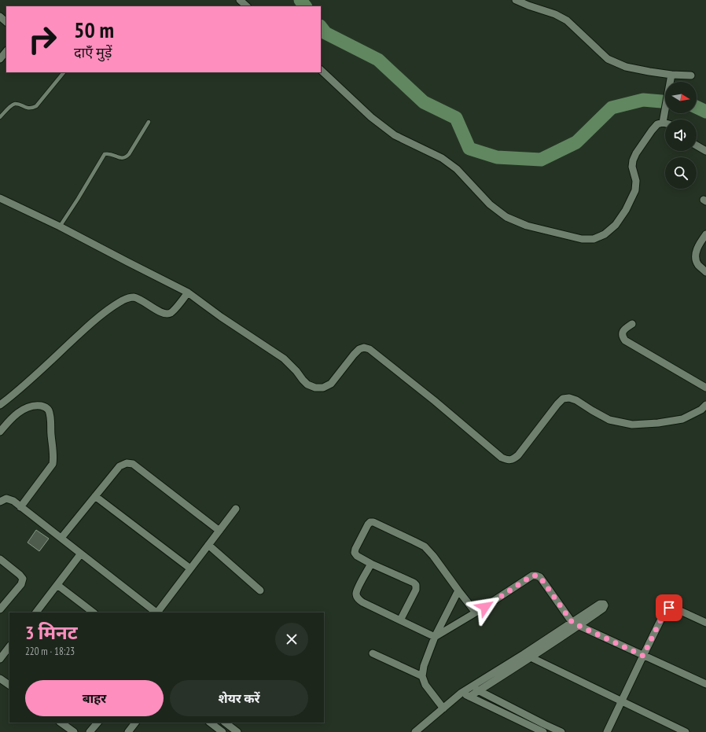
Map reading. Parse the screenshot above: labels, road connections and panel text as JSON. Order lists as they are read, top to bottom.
{
  "north": "right",
  "page": {
    "turn": ["50 m", "दाएँ मुड़ें"],
    "heading": ["3 मिनट", "220 m · 18:23"],
    "buttons": ["बाहर", "शेयर करें"]
  }
}
